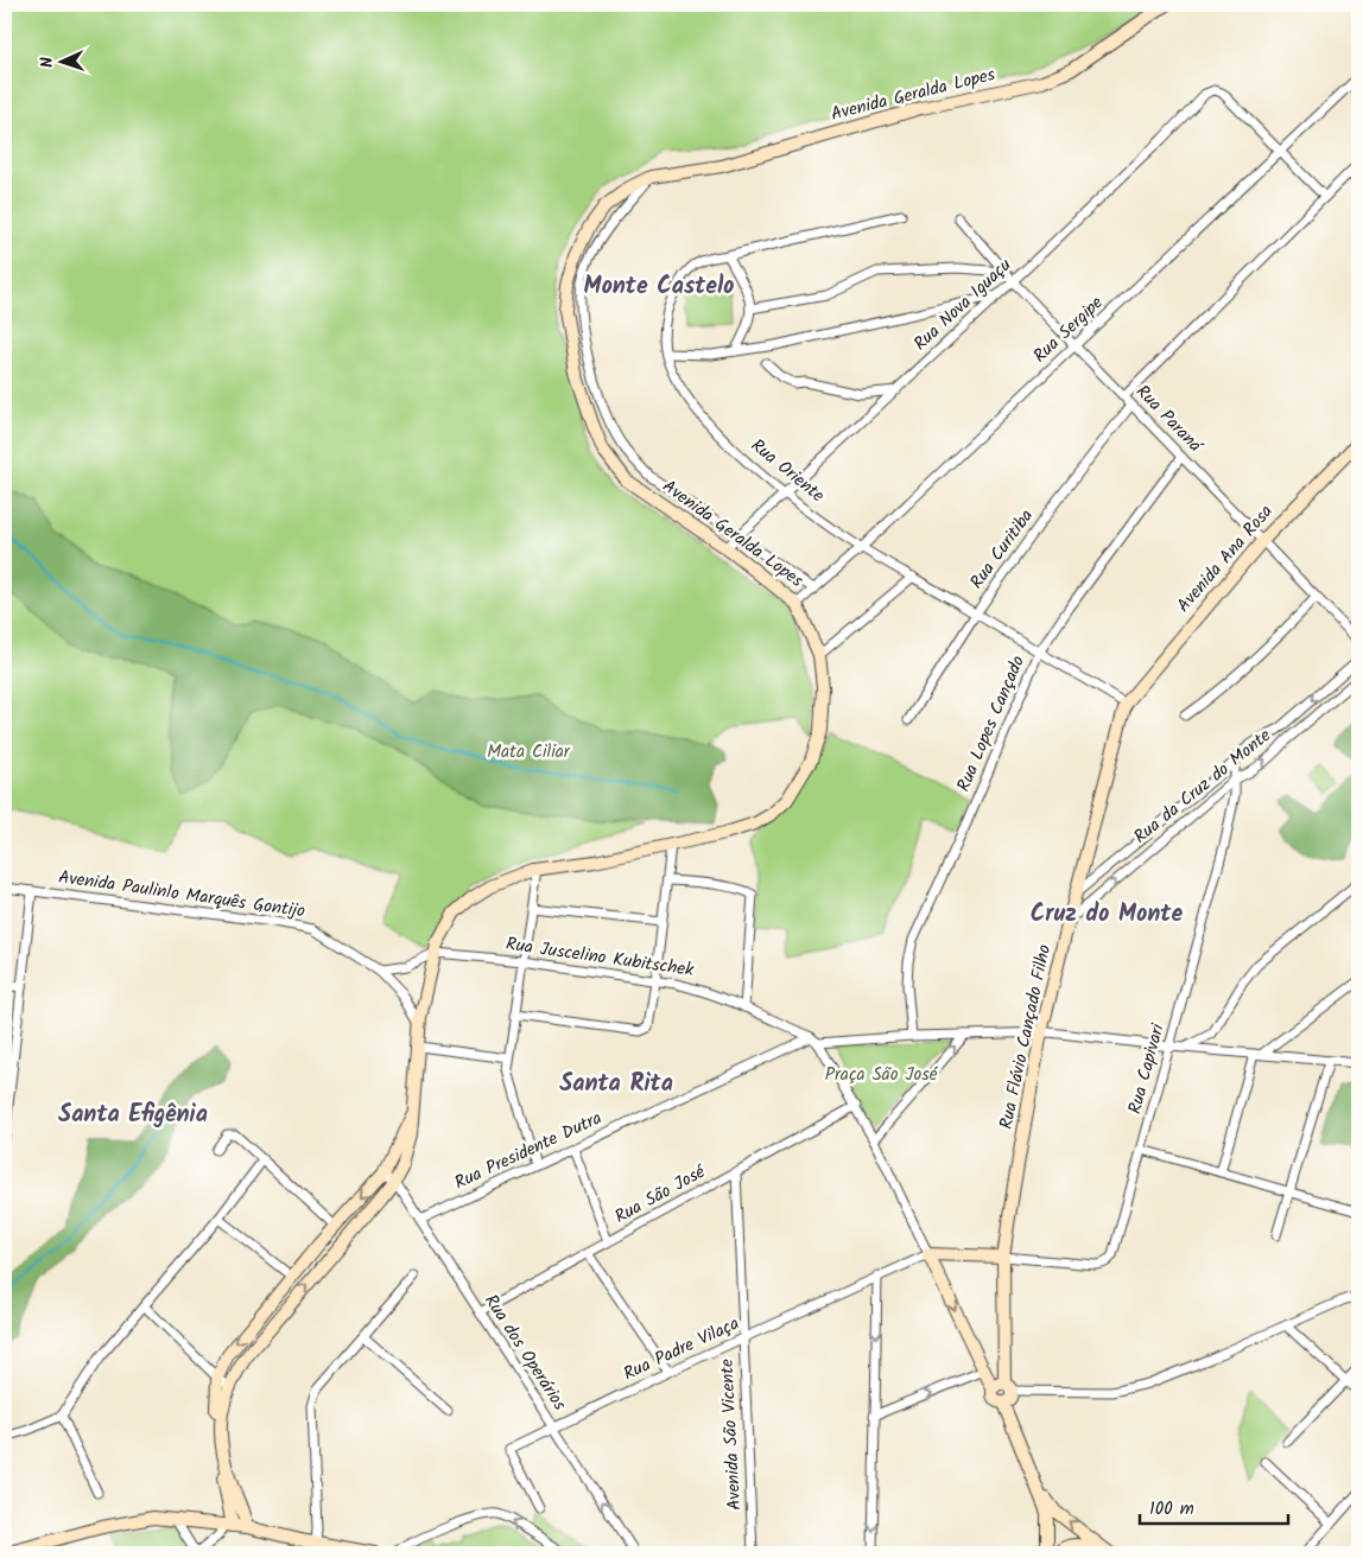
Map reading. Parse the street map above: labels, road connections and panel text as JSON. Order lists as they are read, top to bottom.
{
  "streets": {
    "main road": ["Avenida Geralda Lopes", "Avenida Ana Rosa", "Rua Flávio Cançado Filho"],
    "street": [
      "Rua Nova Iguaçu",
      "Rua Sergipe",
      "Rua Paraná",
      "Rua Oriente",
      "Rua Curitiba",
      "Rua Lopes Cançado",
      "Rua da Cruz do Monte",
      "Avenida Paulinlo Marquês Gontijo",
      "Rua Juscelino Kubitschek",
      "Rua Capivari",
      "Rua Presidente Dutra",
      "Rua São José",
      "Rua Padre Vilaça",
      "Rua dos Operários",
      "Avenida São Vicente"
    ]
  },
  "crossings": [
    ["Avenida Geralda Lopes", "Rua Nova Iguaçu"],
    ["Avenida Geralda Lopes", "Rua Sergipe"],
    ["Avenida Geralda Lopes", "Avenida Paulinlo Marquês Gontijo"],
    ["Avenida Geralda Lopes", "Rua Juscelino Kubitschek"],
    ["Avenida Geralda Lopes", "Rua dos Operários"],
    ["Rua Nova Iguaçu", "Rua Sergipe"],
    ["Rua Nova Iguaçu", "Rua Paraná"],
    ["Rua Nova Iguaçu", "Rua Oriente"],
    ["Rua Sergipe", "Rua Paraná"],
    ["Rua Sergipe", "Rua Oriente"],
    ["Rua Paraná", "Rua Curitiba"],
    ["Rua Paraná", "Avenida Ana Rosa"],
    ["Rua Paraná", "Rua Lopes Cançado"],
    ["Rua Oriente", "Rua Curitiba"],
    ["Rua Oriente", "Avenida Ana Rosa"],
    ["Rua Oriente", "Rua Lopes Cançado"],
    ["Rua Oriente", "Rua Flávio Cançado Filho"],
    ["Avenida Ana Rosa", "Rua Flávio Cançado Filho"],
    ["Rua da Cruz do Monte", "Rua Flávio Cançado Filho"],
    ["Rua da Cruz do Monte", "Rua Capivari"],
    ["Rua Juscelino Kubitschek", "Rua Presidente Dutra"],
    ["Rua Juscelino Kubitschek", "Rua São José"],
    ["Rua Juscelino Kubitschek", "Rua Padre Vilaça"],
    ["Rua Flávio Cançado Filho", "Rua Capivari"],
    ["Rua Presidente Dutra", "Rua dos Operários"],
    ["Rua São José", "Rua dos Operários"],
    ["Rua São José", "Avenida São Vicente"],
    ["Rua Padre Vilaça", "Rua dos Operários"],
    ["Rua Padre Vilaça", "Avenida São Vicente"]
  ],
  "districts": [
    "Monte Castelo",
    "Cruz do Monte",
    "Santa Rita",
    "Santa Efigênia"
  ],
  "parks": ["Mata Ciliar", "Praça São José"],
  "scale_bar": "100 m",
  "north": "left"
}
